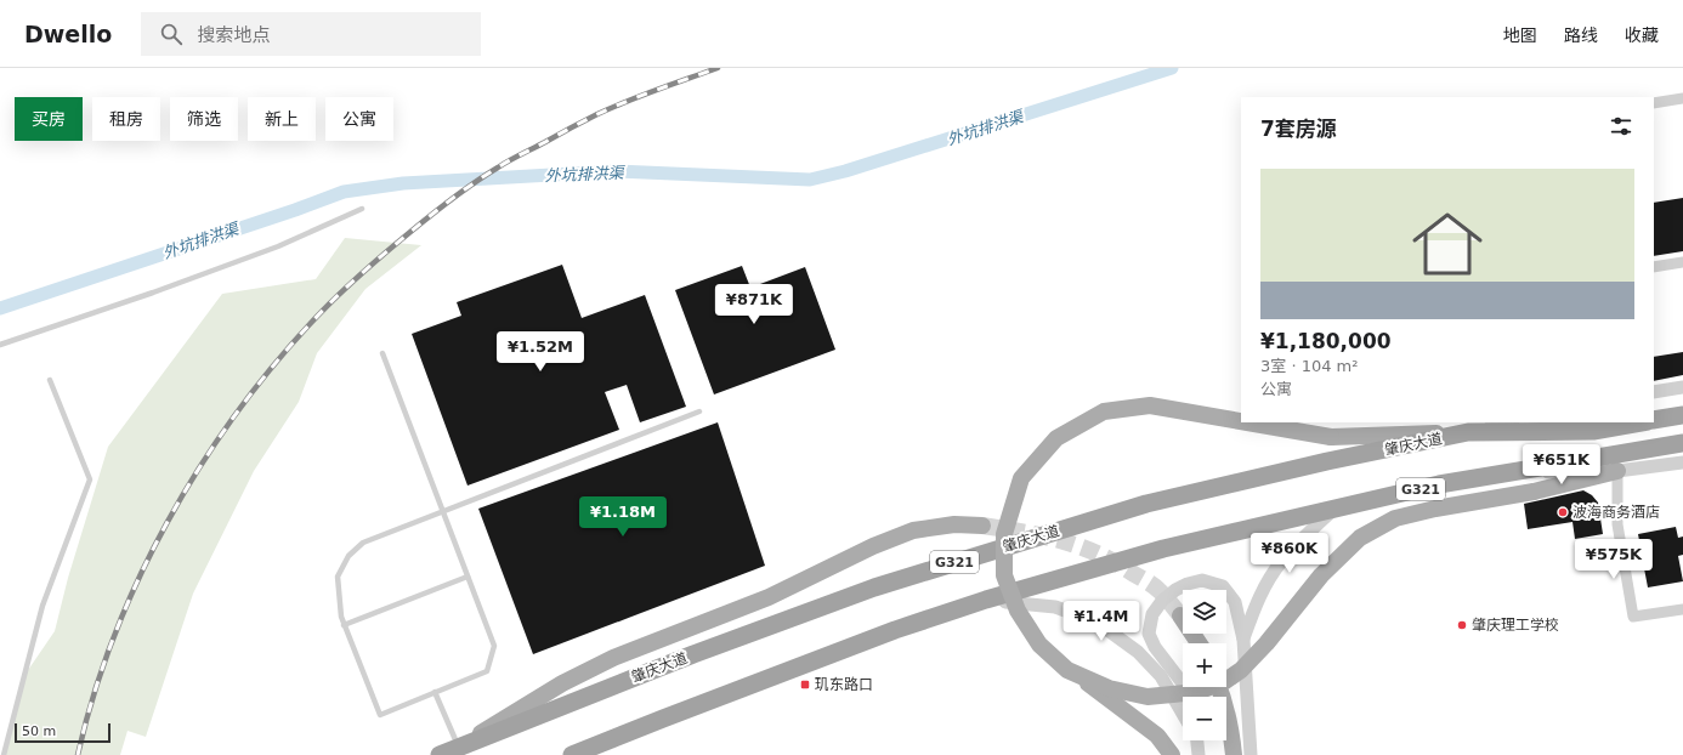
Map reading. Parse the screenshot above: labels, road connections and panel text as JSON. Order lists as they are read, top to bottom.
{
  "streets": {
    "highway": ["肇庆大道", "G321"]
  },
  "water": ["外坑排洪渠"],
  "places": {
    "other": ["波海商务酒店", "肇庆理工学校"],
    "transit": ["玑东路口"]
  },
  "scale_bar": "50 m",
  "page": {
    "header": "Dwello",
    "search": "搜索地点",
    "nav": ["地图", "路线", "收藏"],
    "chip": [
      "买房",
      "租房",
      "筛选",
      "新上",
      "公寓"
    ],
    "heading": "7套房源",
    "list": [
      {
        "name": "¥1,180,000",
        "note": "3室 · 104 m² · 公寓"
      }
    ],
    "price": [
      "¥871K",
      "¥1.52M",
      "¥651K",
      "¥1.18M",
      "¥860K",
      "¥575K",
      "¥1.4M"
    ],
    "map_buttons": ["+", "−"],
    "scale": "50 m"
  }
}
